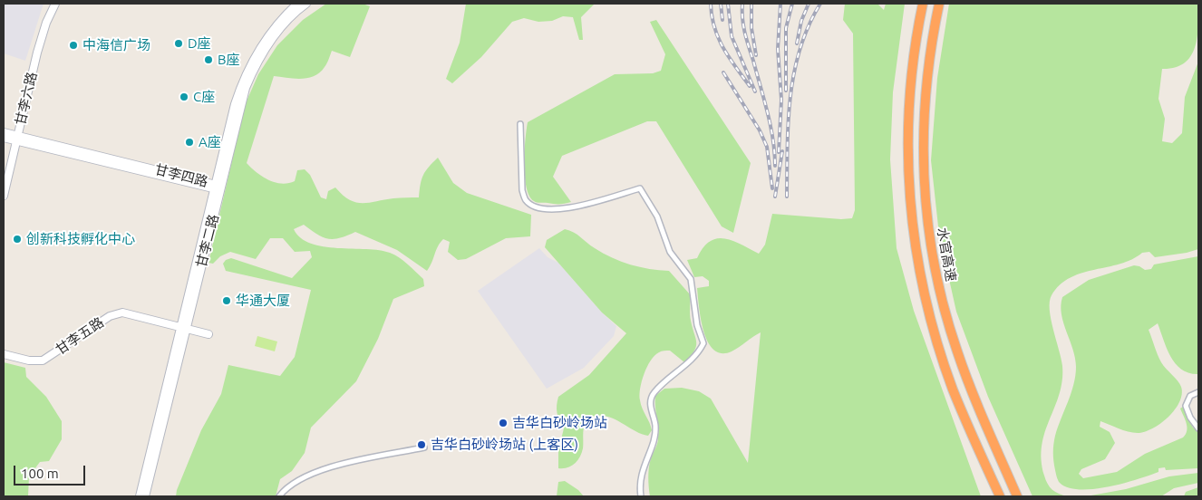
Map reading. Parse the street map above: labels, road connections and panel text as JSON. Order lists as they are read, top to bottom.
{
  "streets": {
    "highway": ["水官高速"],
    "main road": [
      "甘李六路",
      "甘李四路",
      "甘李二路",
      "甘李五路"
    ]
  },
  "crossings": [
    ["甘李六路", "甘李四路"],
    ["甘李四路", "甘李二路"],
    ["甘李二路", "甘李五路"]
  ],
  "places": [
    "D座",
    "中海信广场",
    "B座",
    "C座",
    "A座",
    "创新科技孵化中心",
    "华通大厦",
    "吉华白砂岭场站",
    "吉华白砂岭场站 (上客区)"
  ],
  "scale_bar": "100 m"
}
